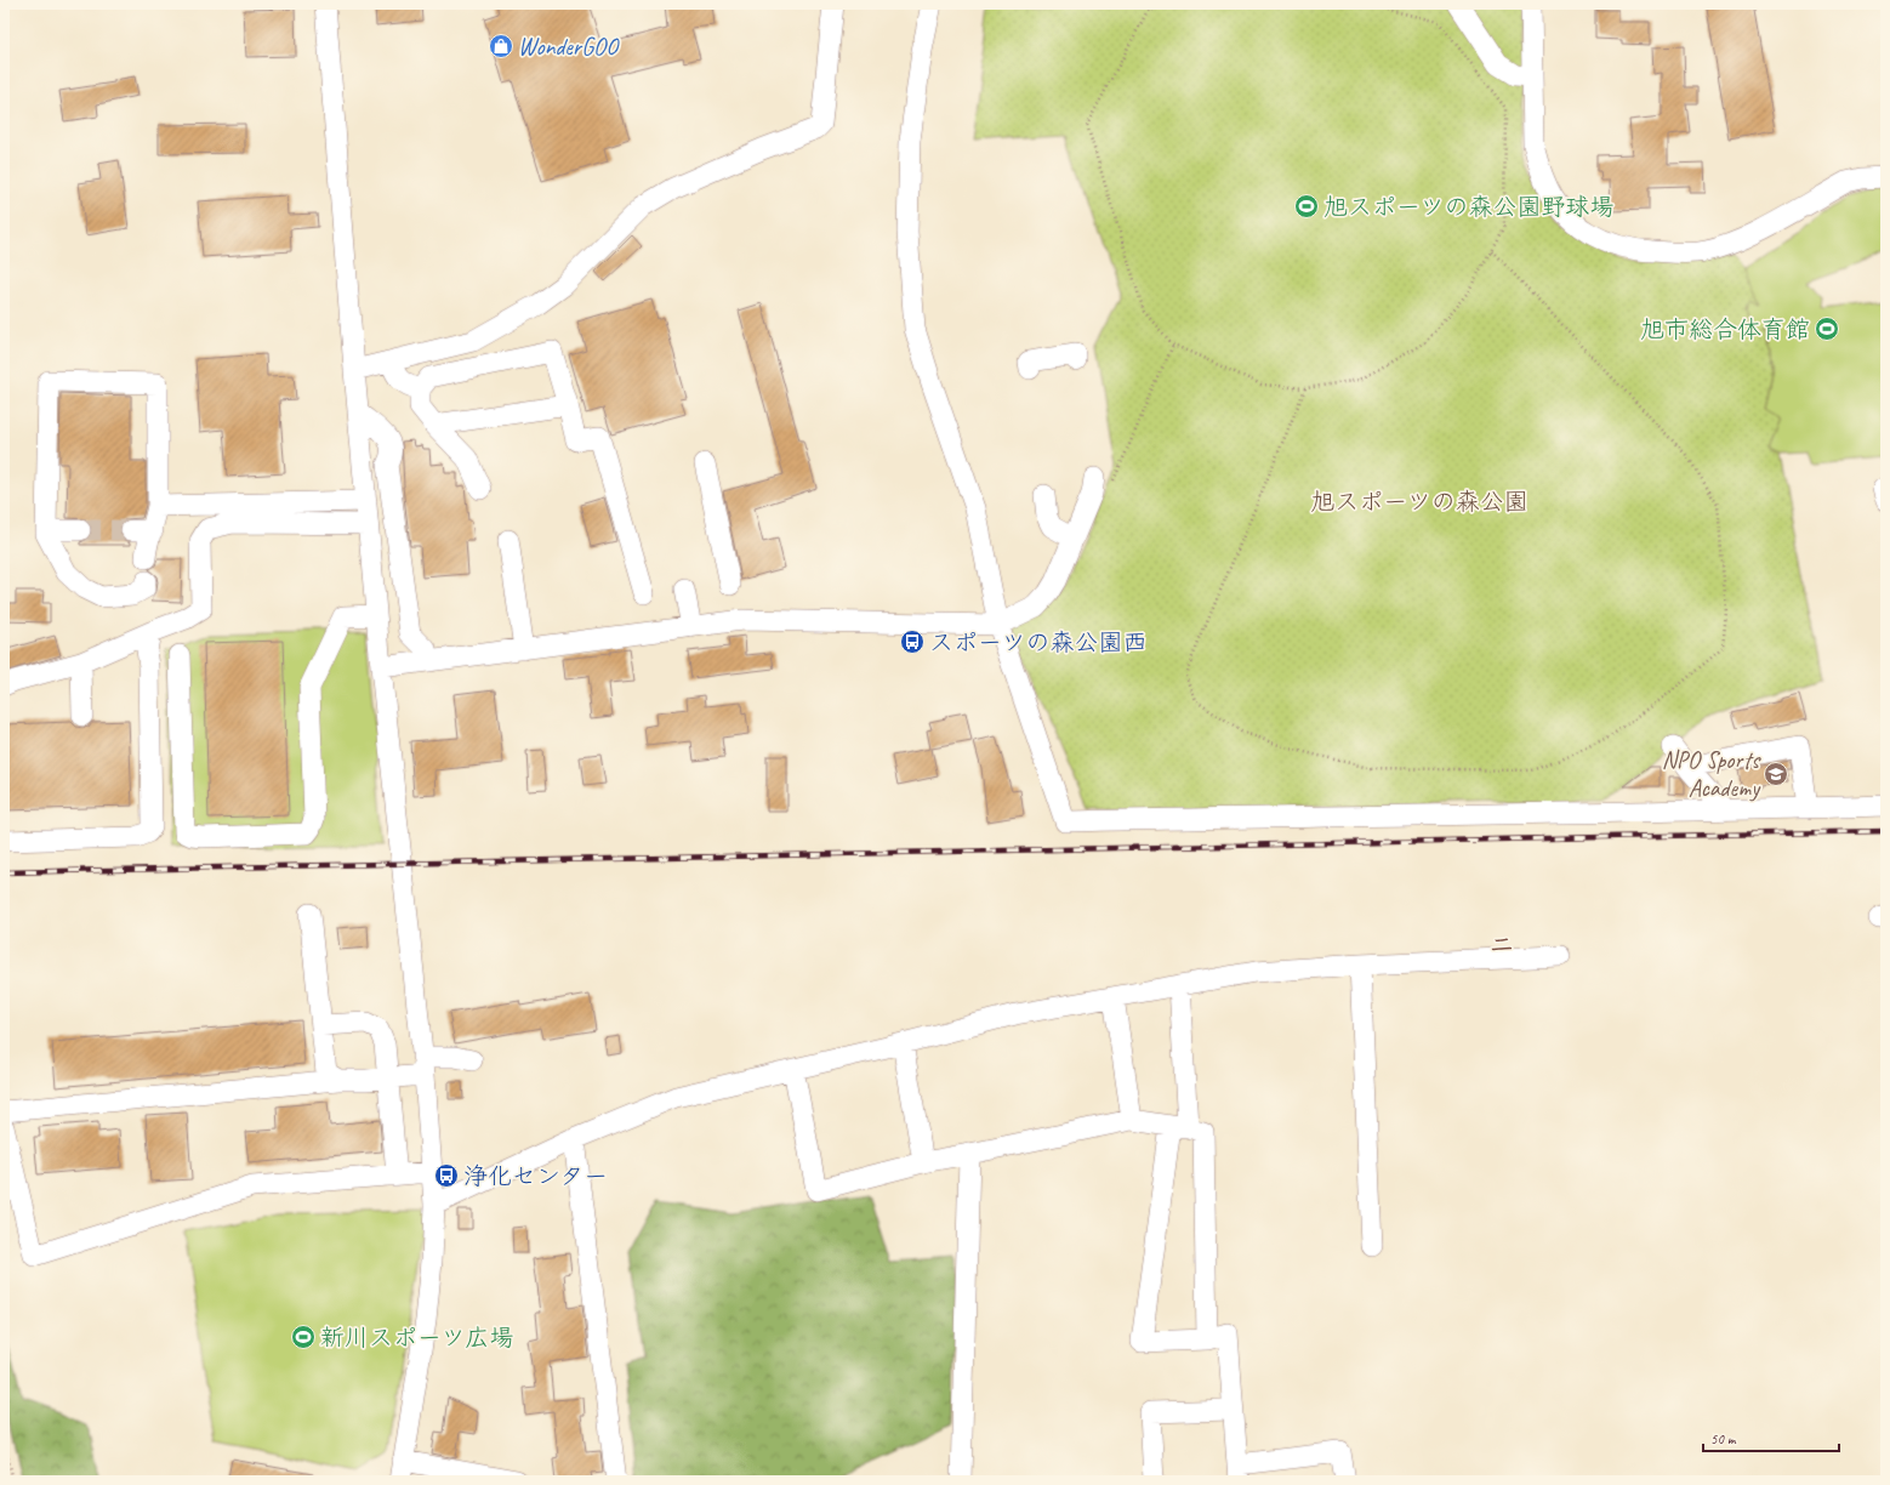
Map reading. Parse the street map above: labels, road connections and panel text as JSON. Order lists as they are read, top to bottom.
{
  "districts": ["ニ"],
  "parks": ["旭スポーツの森公園"],
  "places": {
    "shop": ["WonderGOO"],
    "sports": ["旭スポーツの森公園野球場", "旭市総合体育館", "新川スポーツ広場"],
    "bus stop": ["スポーツの森公園西", "浄化センター"],
    "school or university": ["NPO Sports Academy"]
  },
  "scale_bar": "50 m"
}
